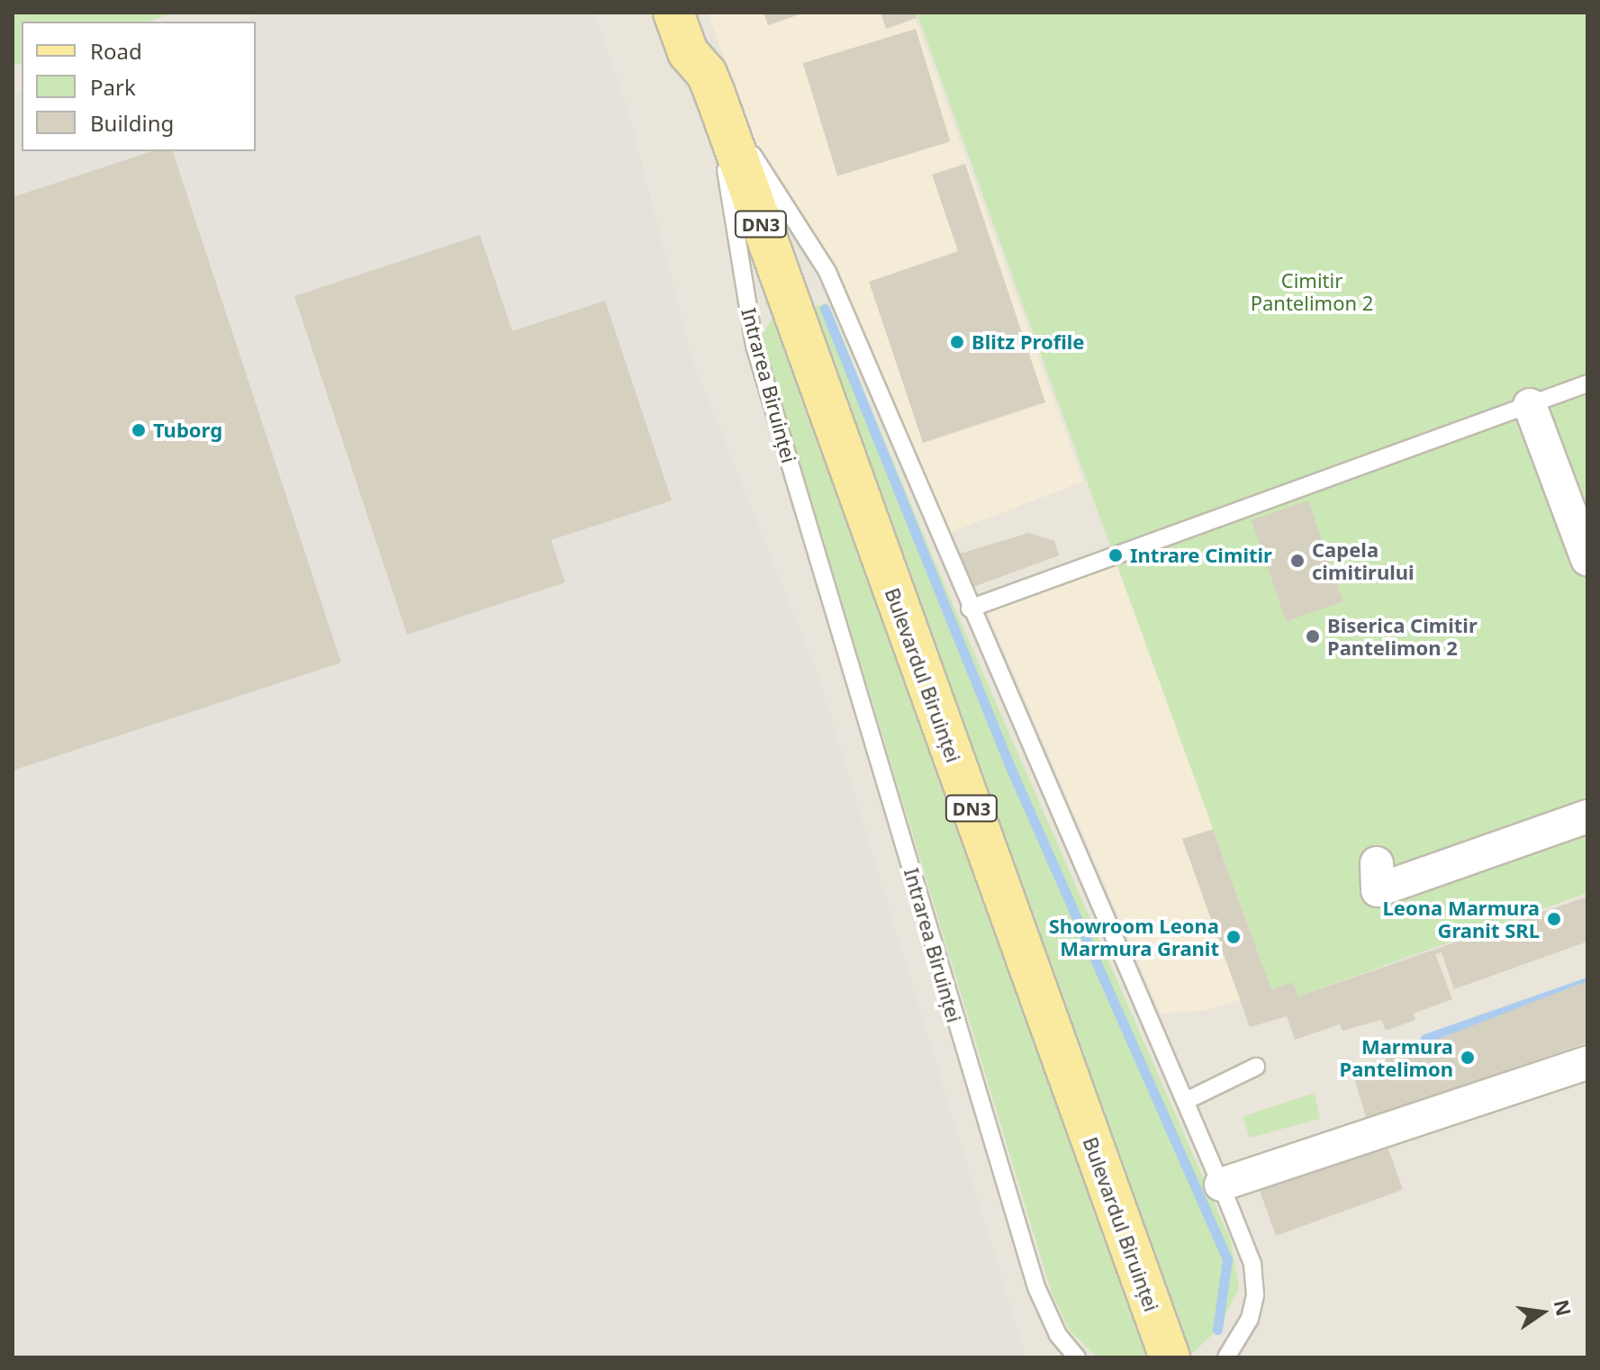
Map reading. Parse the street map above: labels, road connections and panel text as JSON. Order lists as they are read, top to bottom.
{
  "streets": {
    "main road": ["DN3", "Bulevardul Biruinței"],
    "lane": ["Intrarea Biruinței"]
  },
  "crossings": [
    ["Intrarea Biruinței", "Bulevardul Biruinței"]
  ],
  "parks": ["Cimitir Pantelimon 2"],
  "places": [
    "Blitz Profile",
    "Tuborg",
    "Intrare Cimitir",
    "Capela cimitirului",
    "Biserica Cimitir Pantelimon 2",
    "Leona Marmura Granit SRL",
    "Showroom Leona Marmura Granit",
    "Marmura Pantelimon"
  ],
  "legend": ["Road", "Park", "Building"],
  "north": "right"
}
